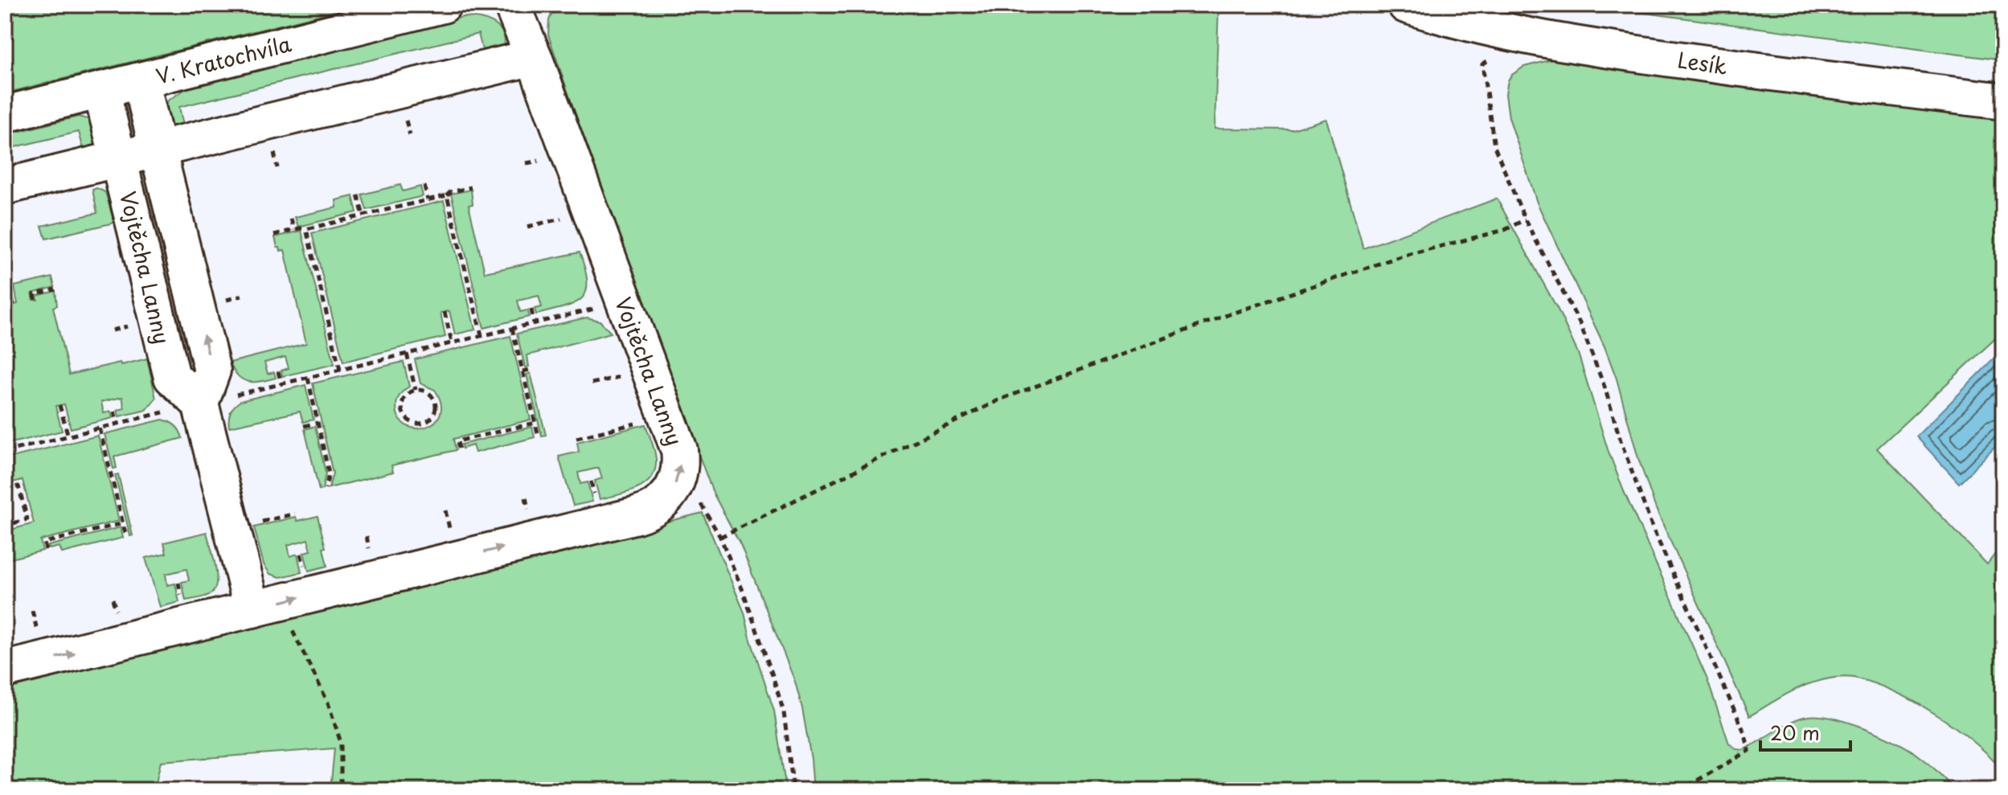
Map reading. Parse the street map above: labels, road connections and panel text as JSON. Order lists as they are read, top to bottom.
{
  "streets": {
    "street": ["V. Kratochvíla", "Lesík", "Vojtěcha Lanny"]
  },
  "crossings": [
    ["V. Kratochvíla", "Vojtěcha Lanny"]
  ],
  "scale_bar": "20 m"
}
